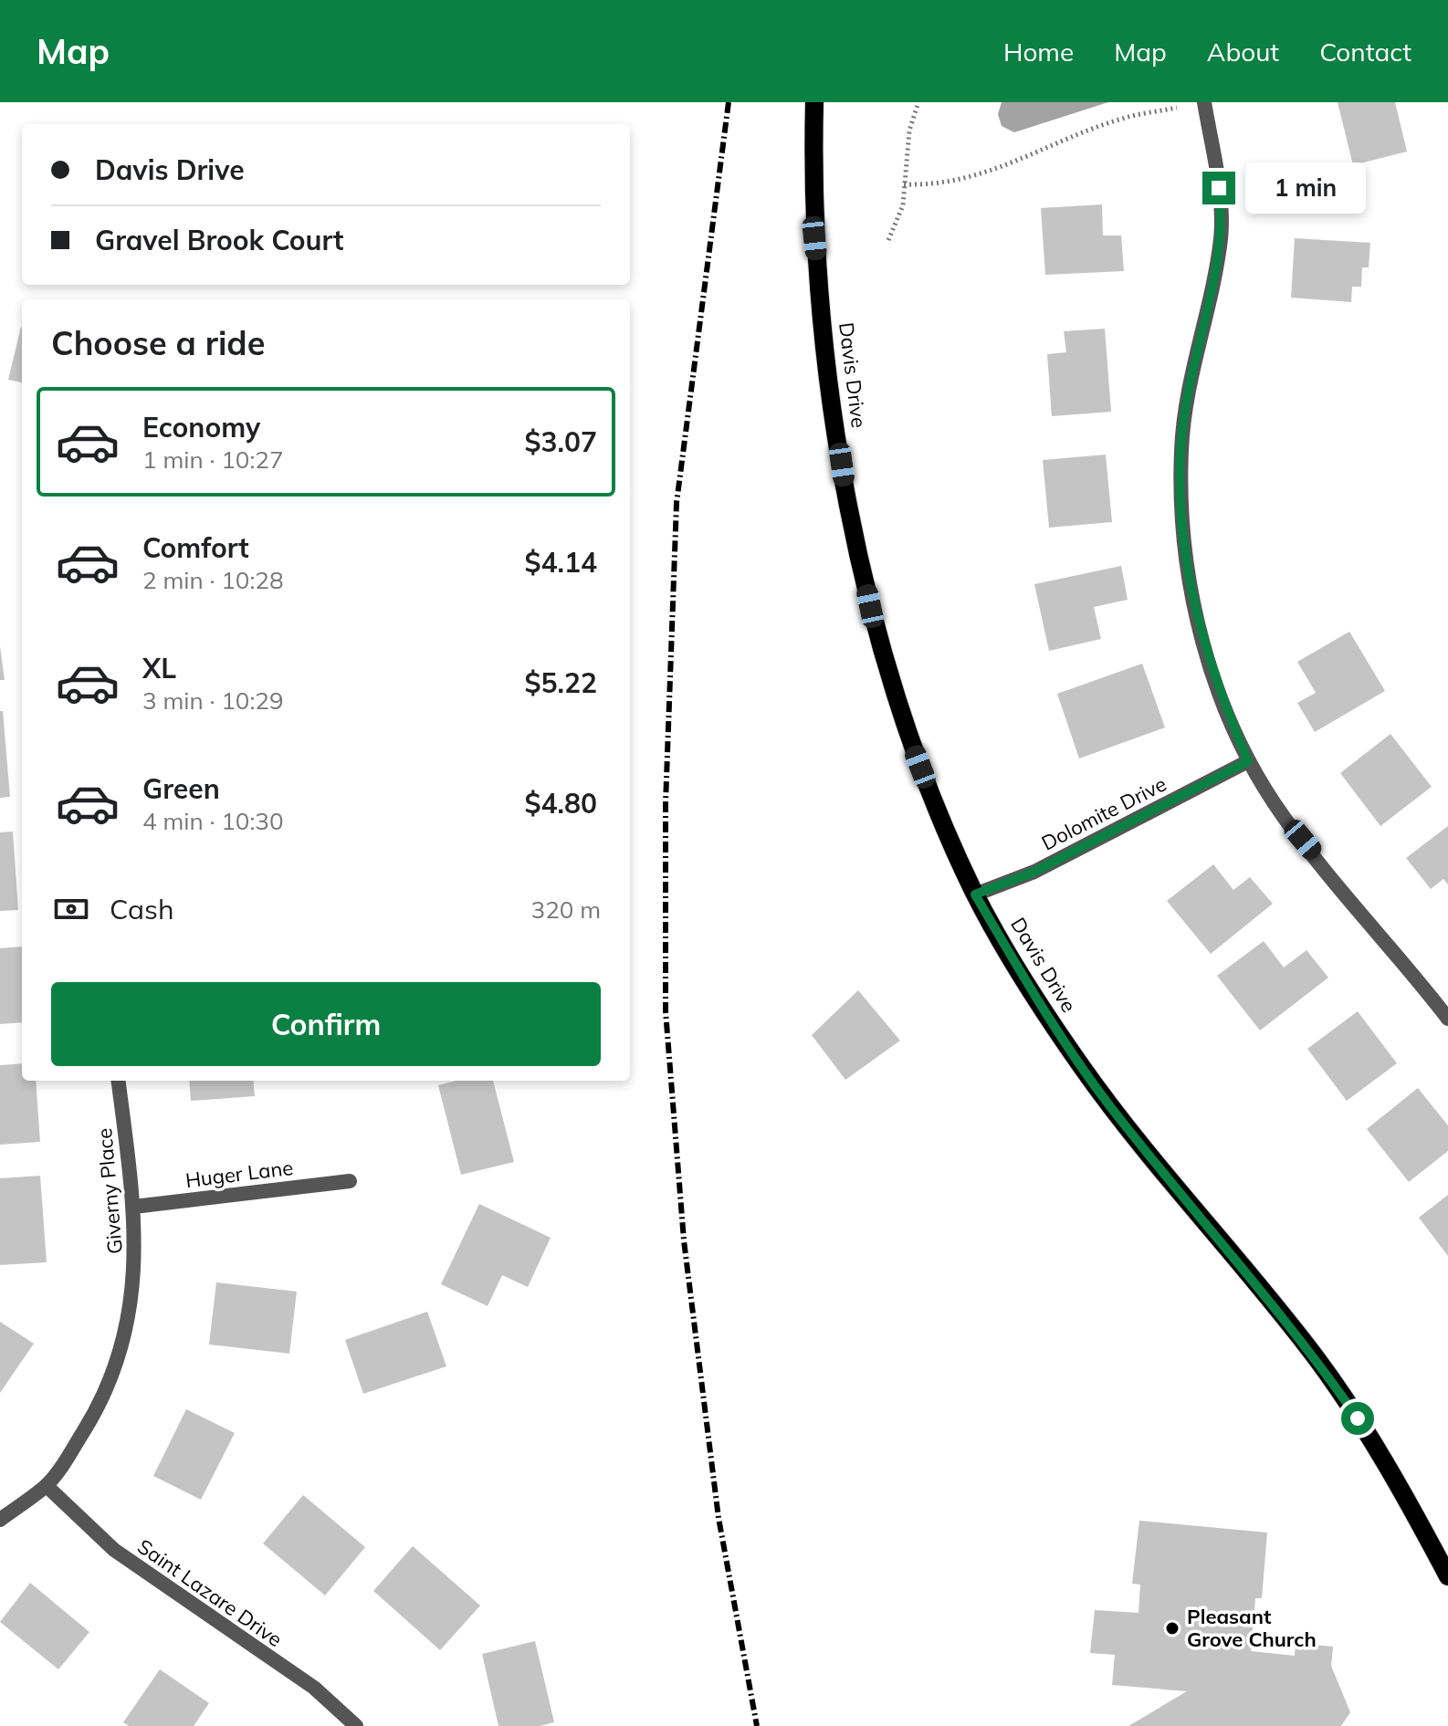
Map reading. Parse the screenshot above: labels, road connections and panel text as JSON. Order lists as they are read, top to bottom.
{
  "streets": {
    "main road": ["Davis Drive"],
    "street": [
      "Dolomite Drive",
      "Huger Lane",
      "Giverny Place",
      "Saint Lazare Drive"
    ]
  },
  "crossings": [
    ["Davis Drive", "Dolomite Drive"],
    ["Huger Lane", "Giverny Place"],
    ["Giverny Place", "Saint Lazare Drive"]
  ],
  "places": ["Pleasant Grove Church"],
  "page": {
    "header": "Map",
    "nav": [
      "Home",
      "Map",
      "About",
      "Contact"
    ],
    "banner": ["Davis Drive", "Gravel Brook Court"],
    "bubble": "1 min",
    "heading": "Choose a ride",
    "list": [
      {
        "name": "Economy",
        "note": "1 min · 10:27",
        "value": "$3.07"
      },
      {
        "name": "Comfort",
        "note": "2 min · 10:28",
        "value": "$4.14"
      },
      {
        "name": "XL",
        "note": "3 min · 10:29",
        "value": "$5.22"
      },
      {
        "name": "Green",
        "note": "4 min · 10:30",
        "value": "$4.80"
      }
    ],
    "pay": ["Cash", "320 m"],
    "buttons": "Confirm"
  }
}
